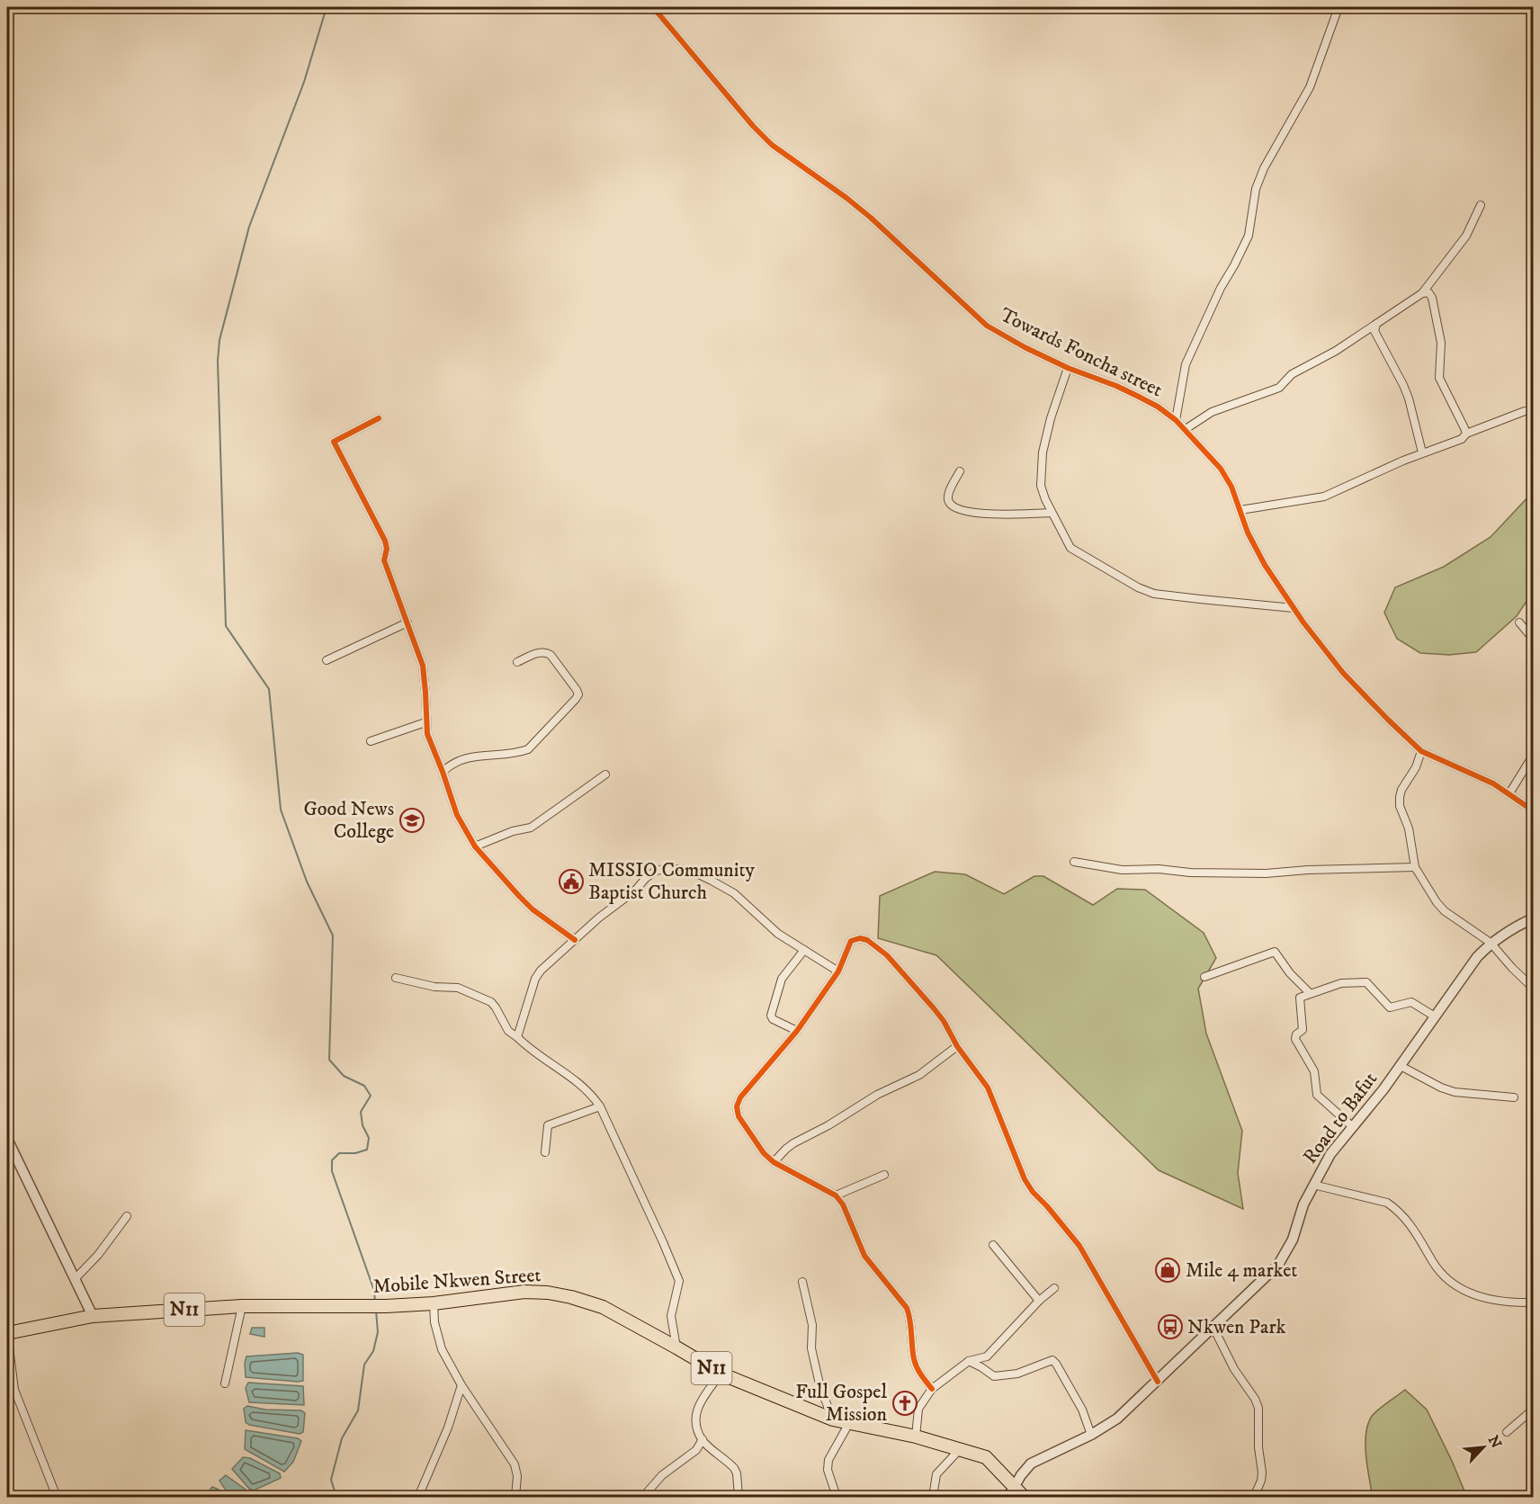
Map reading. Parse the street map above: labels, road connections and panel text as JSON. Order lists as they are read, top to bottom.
{
  "streets": {
    "highway": ["Mobile Nkwen Street", "N11"],
    "street": ["Towards Foncha street", "Road to Bafut"]
  },
  "crossings": [
    ["Road to Bafut", "Mobile Nkwen Street"]
  ],
  "places": {
    "school or university": ["Good News College"],
    "public building": ["MISSIO Community Baptist Church"],
    "shop": ["Mile 4 market"],
    "bus stop": ["Nkwen Park"],
    "church": ["Full Gospel Mission"]
  },
  "north": "top right"
}
